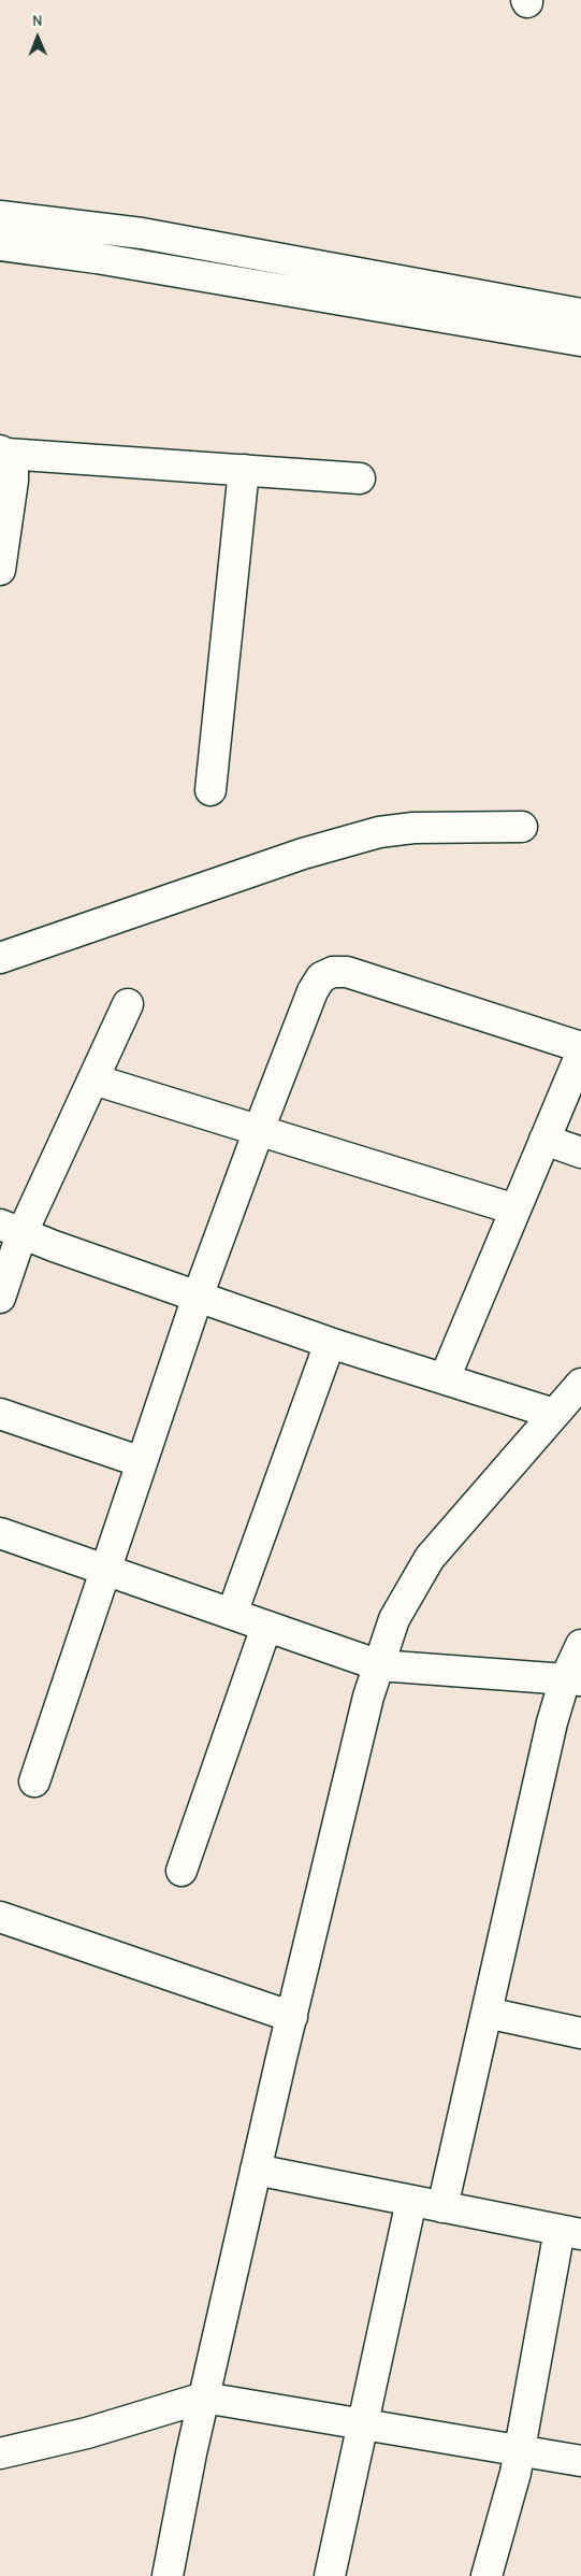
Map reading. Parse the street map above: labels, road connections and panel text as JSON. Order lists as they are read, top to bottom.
{
  "north": "top"
}
